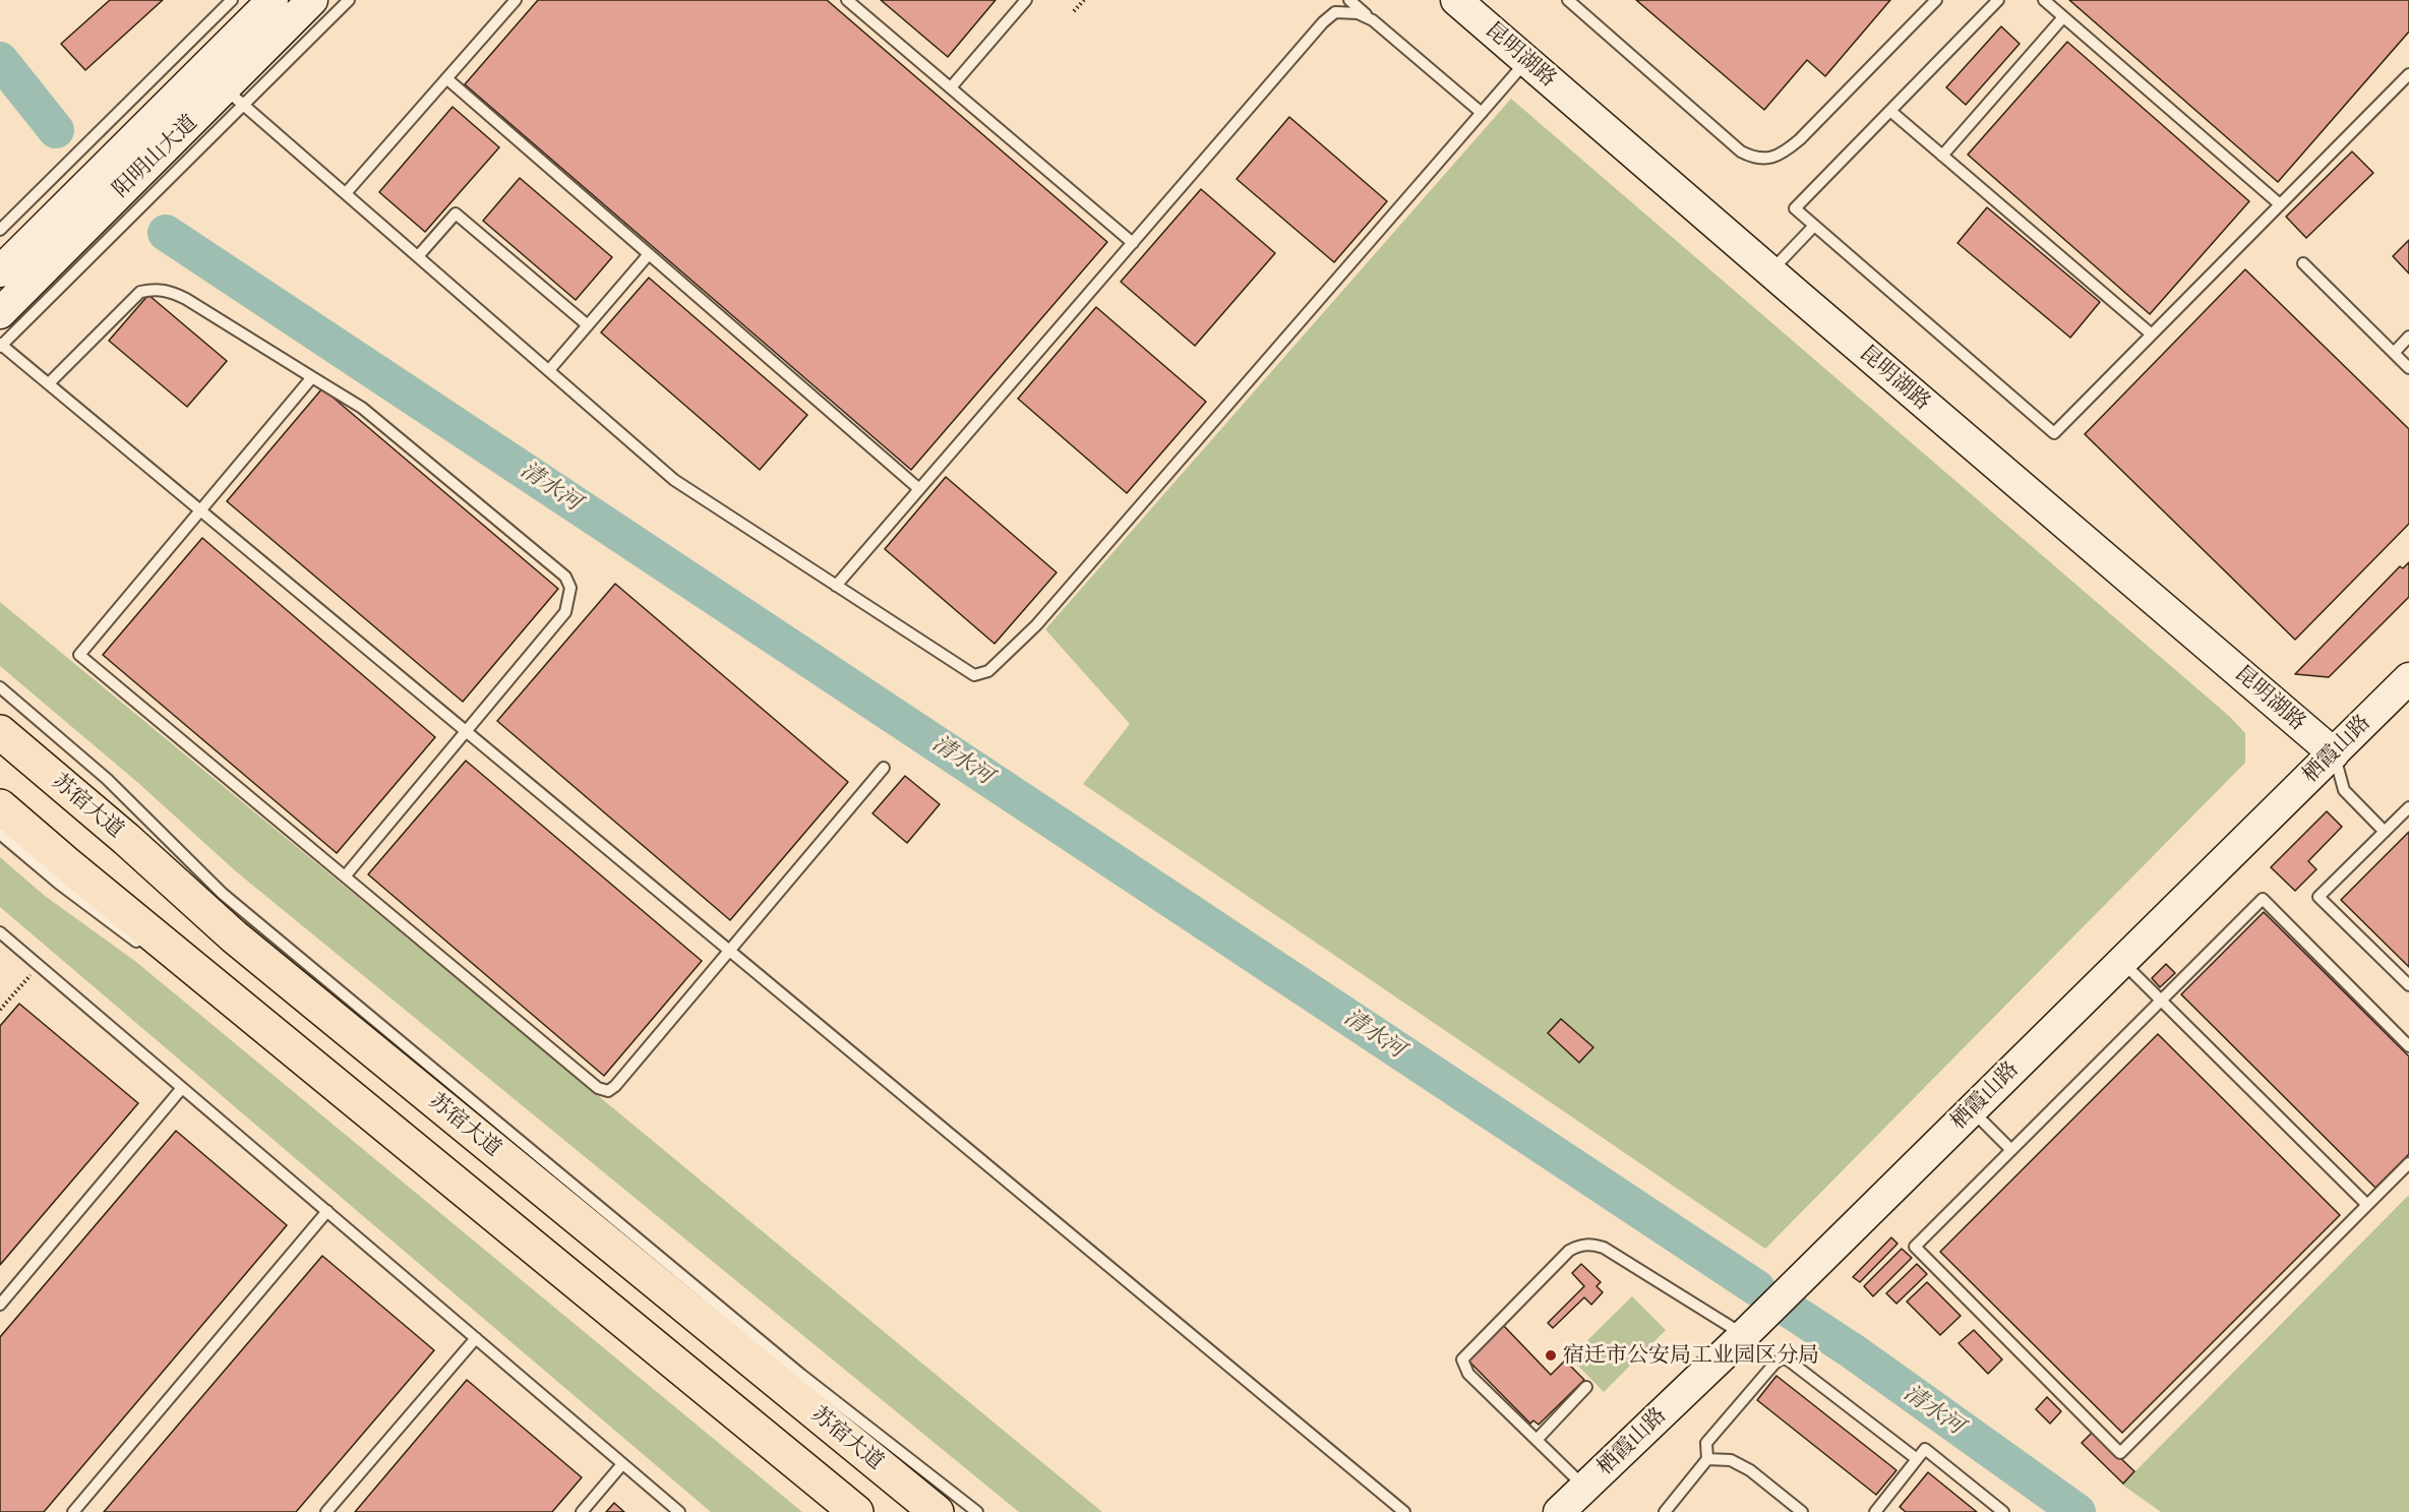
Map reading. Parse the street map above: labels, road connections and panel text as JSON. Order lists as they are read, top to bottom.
{
  "streets": {
    "main road": ["苏宿大道"],
    "street": ["昆明湖路", "阳明山大道", "栖霞山路"]
  },
  "crossings": [
    ["昆明湖路", "栖霞山路"]
  ],
  "water": ["清水河"],
  "places": ["宿迁市公安局工业园区分局"]
}
